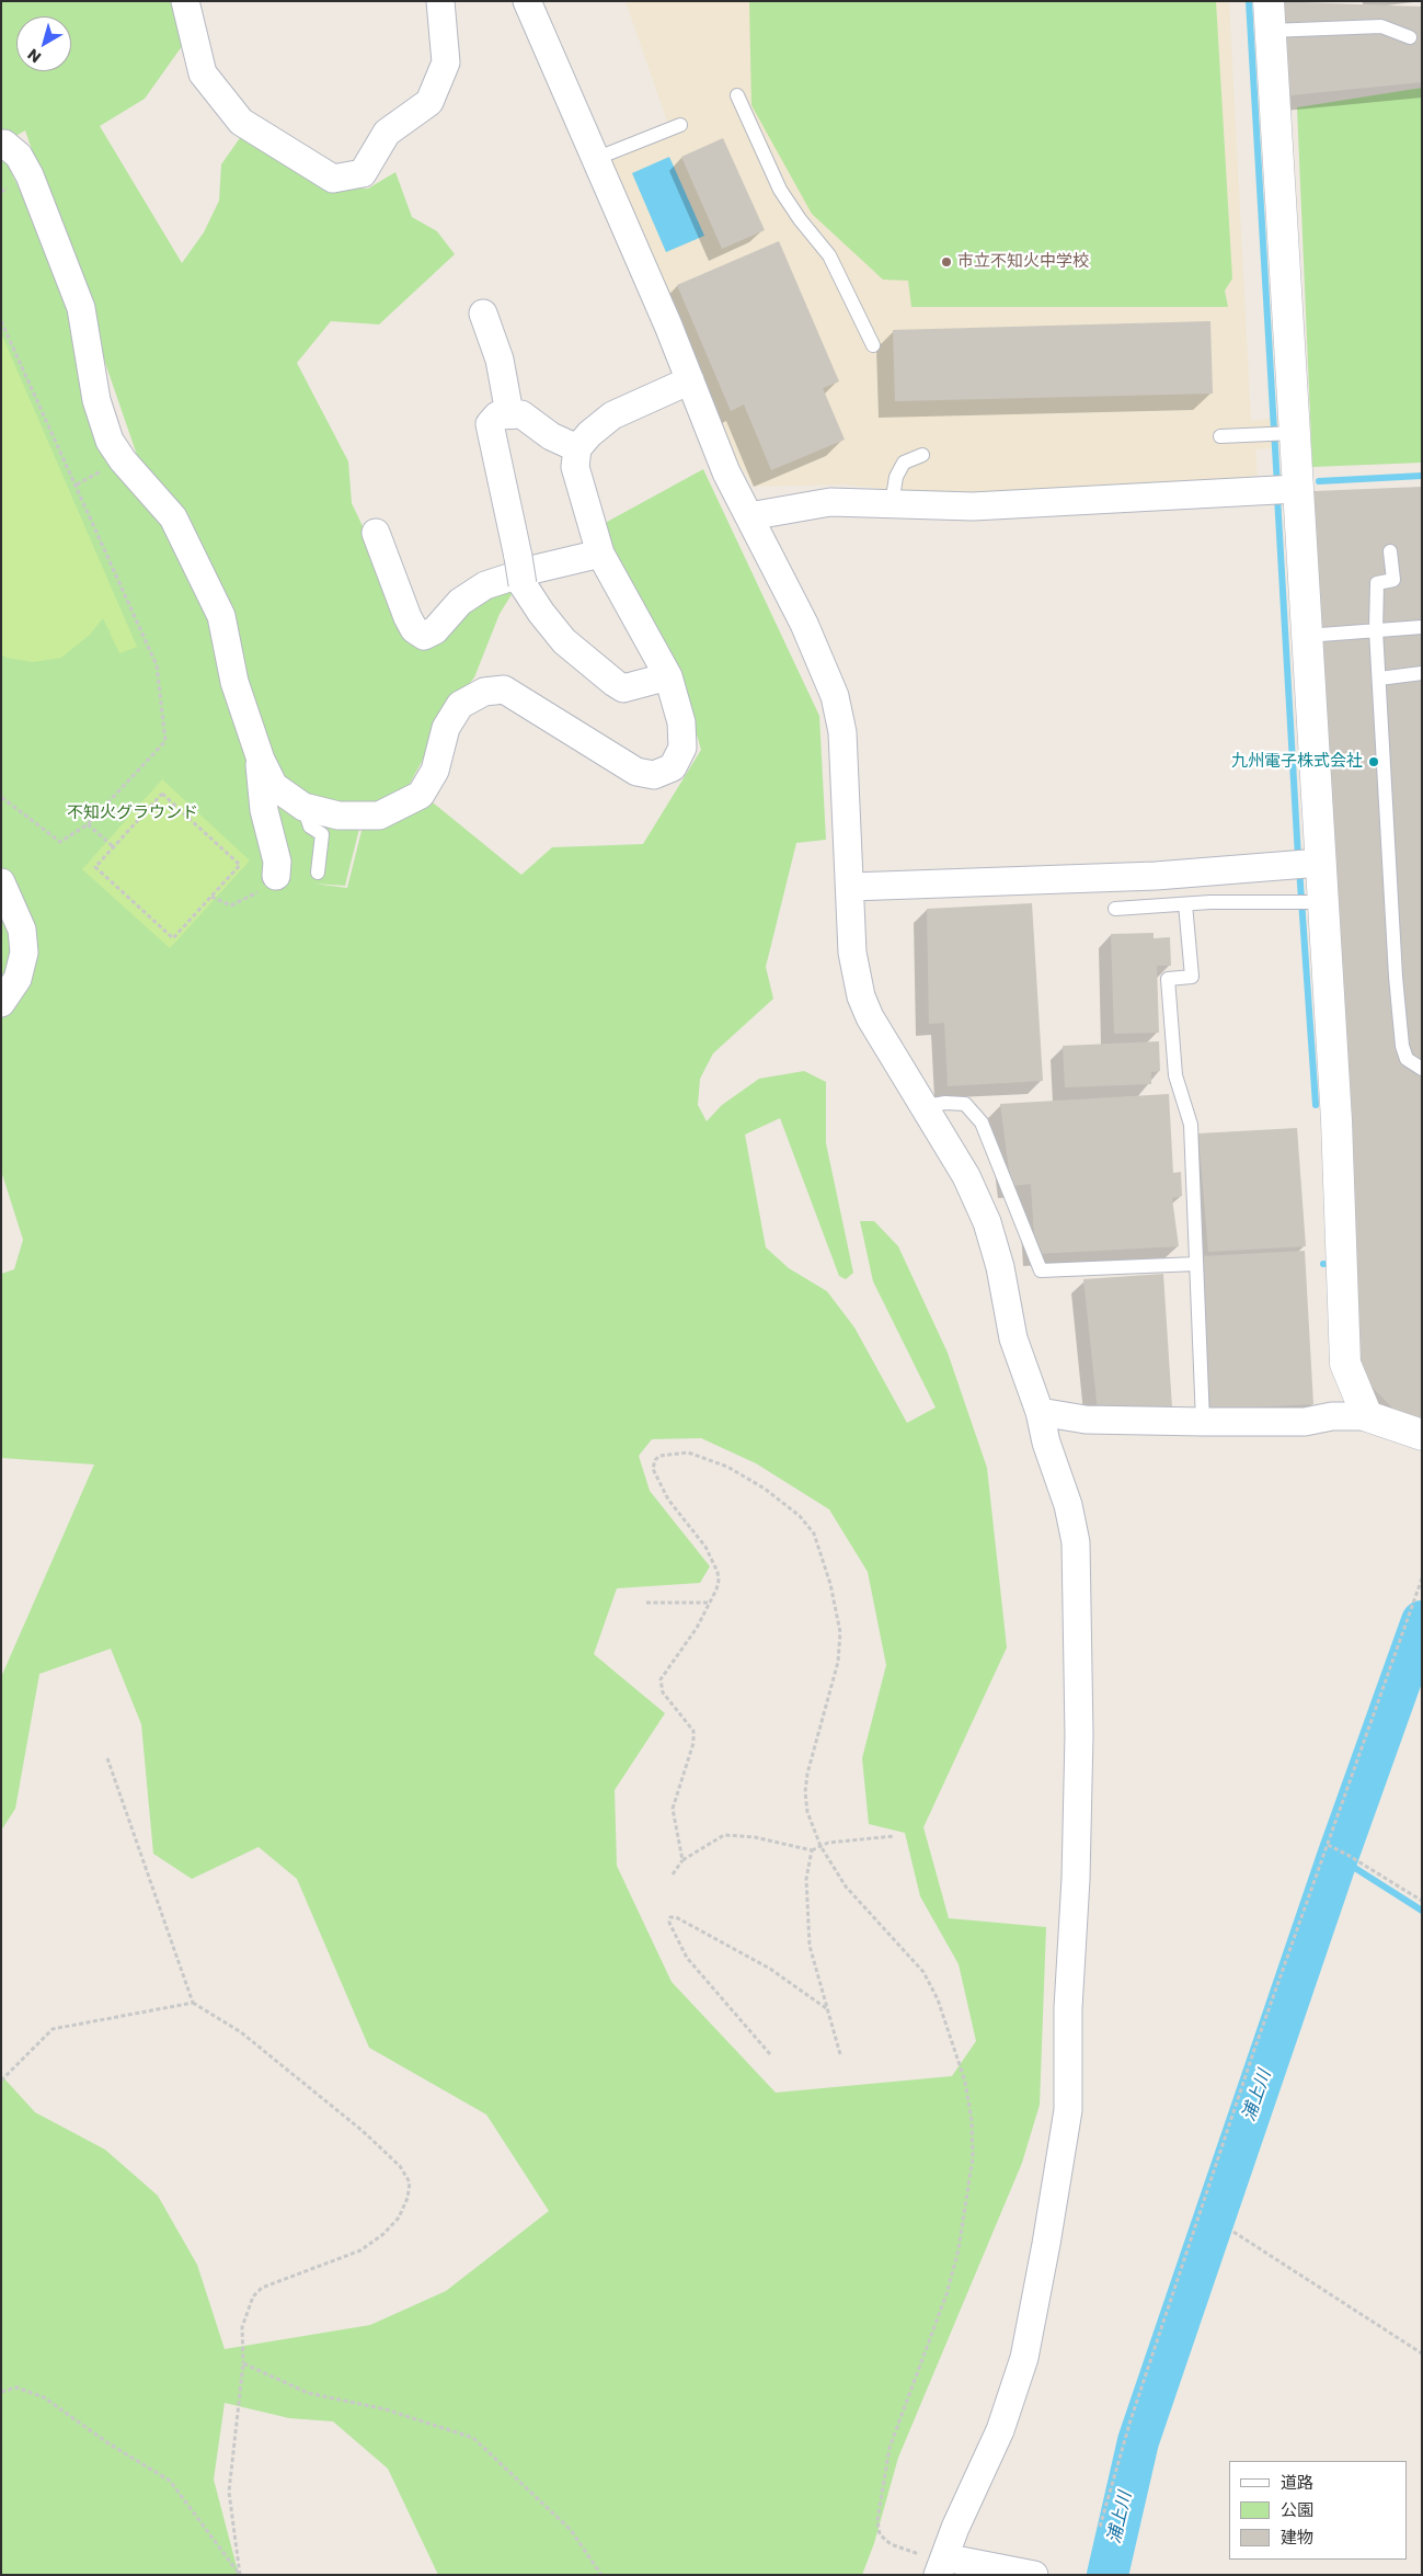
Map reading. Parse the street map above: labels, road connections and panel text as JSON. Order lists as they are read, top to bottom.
{
  "water": ["浦上川"],
  "parks": ["不知火グラウンド"],
  "places": ["市立不知火中学校", "九州電子株式会社"],
  "legend": ["道路", "公園", "建物"],
  "north": "bottom left"
}
